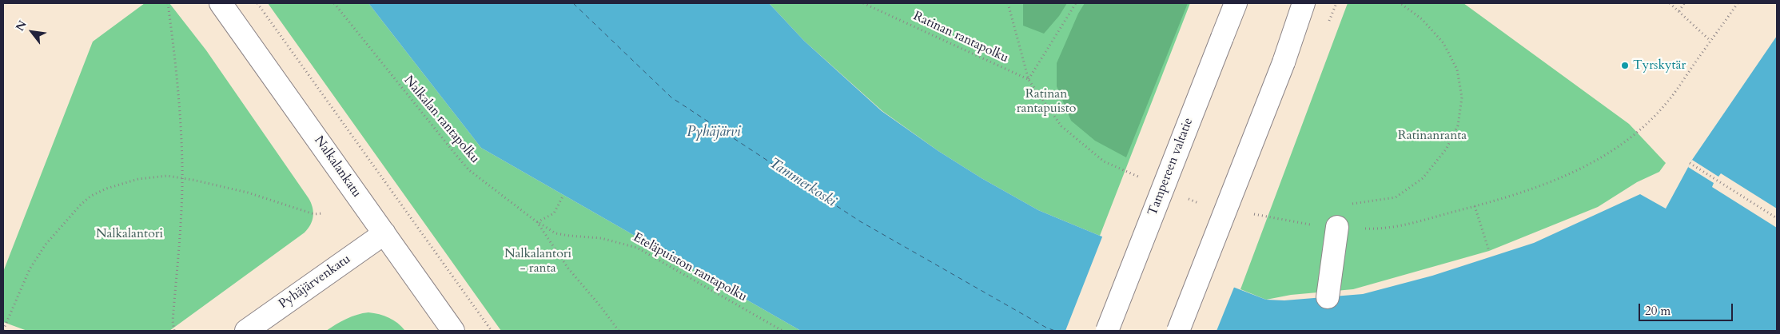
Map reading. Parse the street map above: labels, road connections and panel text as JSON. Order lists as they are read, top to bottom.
{
  "streets": {
    "main road": ["Nalkalankatu", "Tampereen valtatie", "Pyhäjärvenkatu"],
    "path": ["Ratinan rantapolku", "Nalkalan rantapolku", "Eteläpuiston rantapolku"]
  },
  "crossings": [
    ["Nalkalan rantapolku", "Eteläpuiston rantapolku"],
    ["Nalkalankatu", "Pyhäjärvenkatu"]
  ],
  "water": ["Pyhäjärvi", "Tammerkoski"],
  "parks": [
    "Ratinan rantapuisto",
    "Ratinanranta",
    "Nalkalantori",
    "Nalkalantori - ranta"
  ],
  "places": ["Tyrskytär"],
  "scale_bar": "20 m",
  "north": "top left"
}
